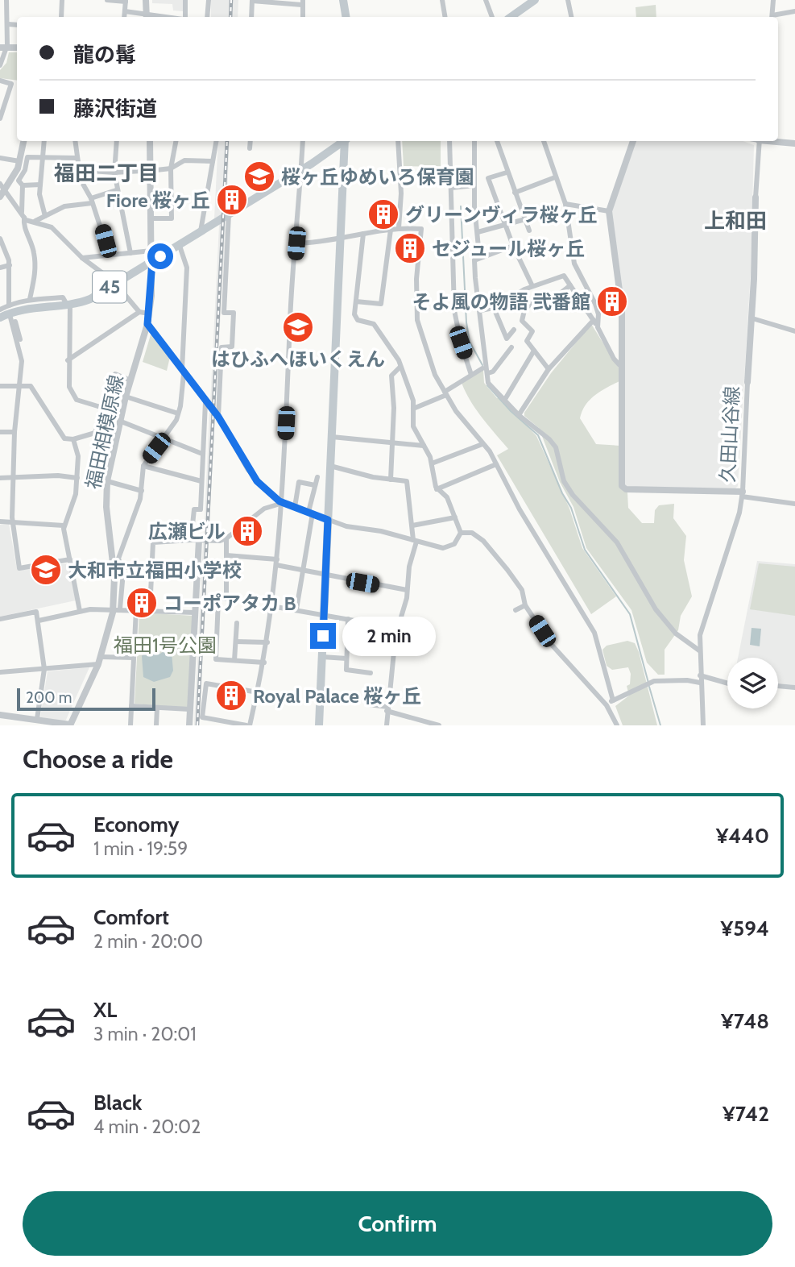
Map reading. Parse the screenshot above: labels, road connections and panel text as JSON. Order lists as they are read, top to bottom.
{
  "streets": {
    "main road": ["45"],
    "street": ["福田相模原線", "久田山谷線"]
  },
  "crossings": [
    ["45", "福田相模原線"]
  ],
  "districts": ["福田二丁目", "上和田"],
  "parks": ["福田1号公園"],
  "places": {
    "school or university": ["桜ヶ丘ゆめいろ保育園", "はひふへほいくえん", "大和市立福田小学校"],
    "building": [
      "Fiore 桜ヶ丘",
      "グリーンヴィラ桜ヶ丘",
      "セジュール桜ヶ丘",
      "そよ風の物語 弐番館",
      "広瀬ビル",
      "コーポアタカ B",
      "Royal Palace 桜ヶ丘"
    ]
  },
  "scale_bar": "200 m",
  "page": {
    "banner": ["龍の髯", "藤沢街道"],
    "bubble": "2 min",
    "scale": "200 m",
    "heading": "Choose a ride",
    "list": [
      {
        "name": "Economy",
        "note": "1 min · 19:59",
        "value": "¥440"
      },
      {
        "name": "Comfort",
        "note": "2 min · 20:00",
        "value": "¥594"
      },
      {
        "name": "XL",
        "note": "3 min · 20:01",
        "value": "¥748"
      },
      {
        "name": "Black",
        "note": "4 min · 20:02",
        "value": "¥742"
      }
    ],
    "buttons": "Confirm"
  }
}
